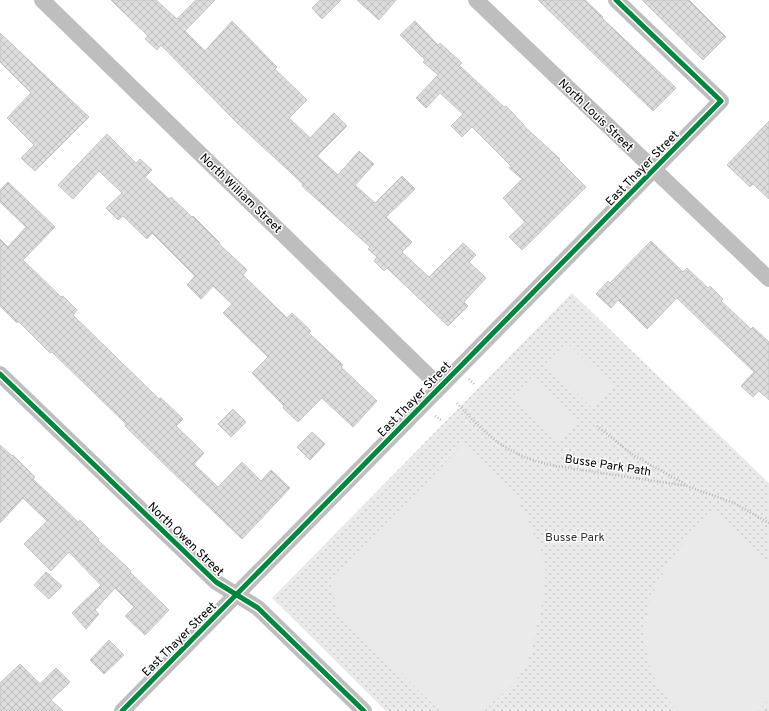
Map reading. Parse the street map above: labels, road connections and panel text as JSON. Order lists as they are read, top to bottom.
{
  "streets": {
    "street": [
      "North Louis Street",
      "East Thayer Street",
      "North William Street",
      "North Owen Street"
    ],
    "path": ["Busse Park Path"]
  },
  "crossings": [
    ["North Louis Street", "East Thayer Street"],
    ["East Thayer Street", "North William Street"],
    ["East Thayer Street", "North Owen Street"]
  ],
  "parks": ["Busse Park"]
}
